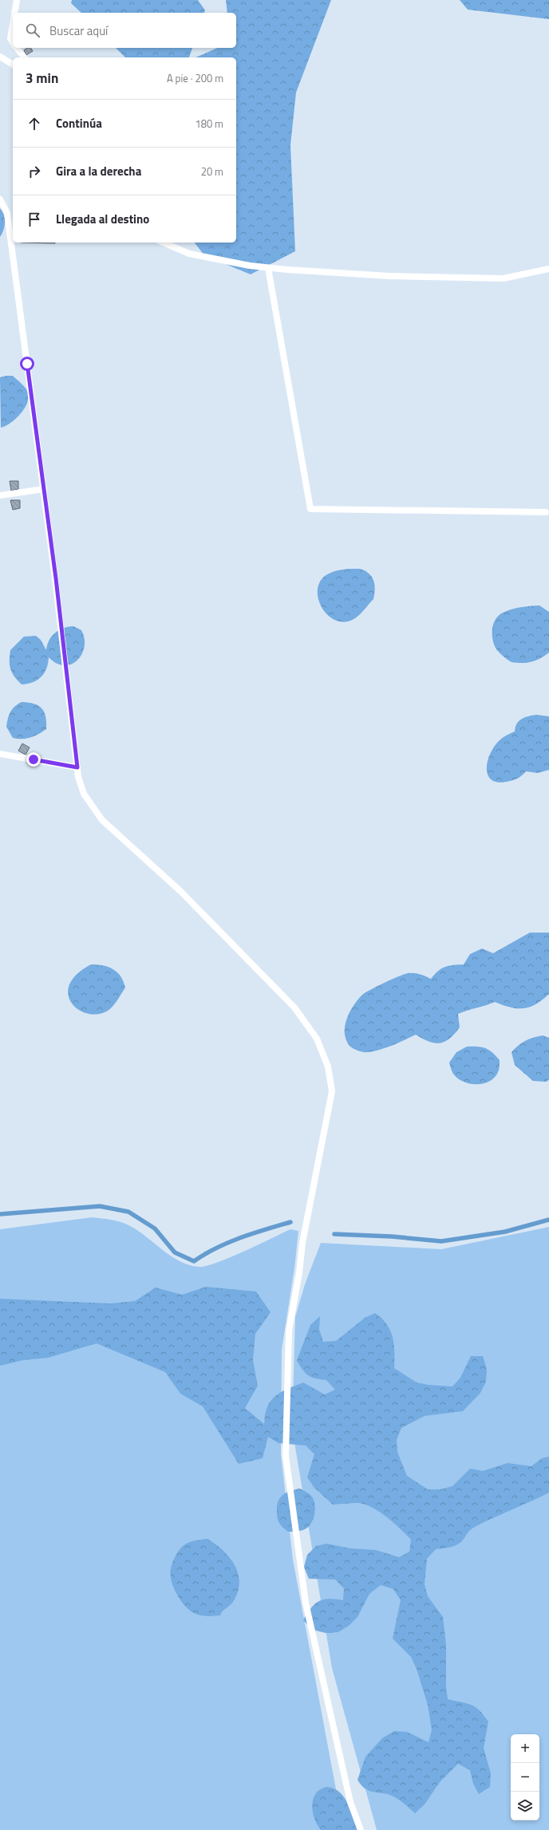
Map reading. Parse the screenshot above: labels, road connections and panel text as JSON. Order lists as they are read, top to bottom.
{
  "page": {
    "search": "Buscar aquí",
    "heading": ["3 min", "A pie · 200 m"],
    "list": [
      ["Continúa", "180 m"],
      ["Gira a la derecha", "20 m"],
      "Llegada al destino"
    ],
    "map_buttons": ["+", "−"]
  }
}
